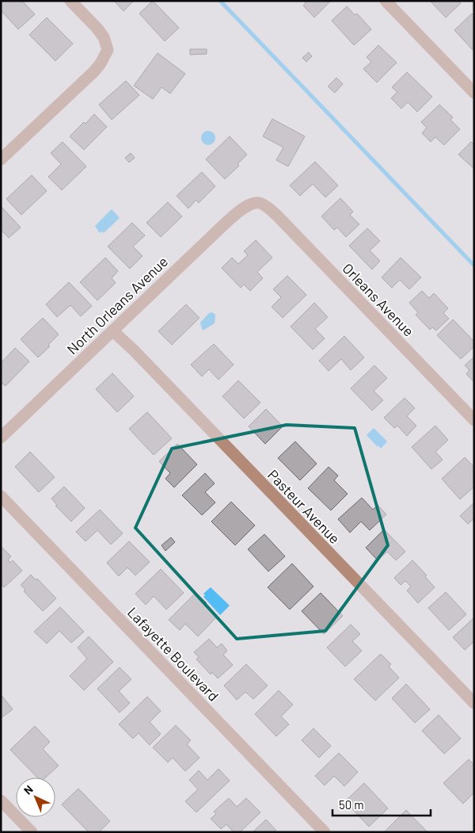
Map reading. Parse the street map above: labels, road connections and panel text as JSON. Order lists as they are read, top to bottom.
{
  "streets": {
    "street": [
      "Orleans Avenue",
      "North Orleans Avenue",
      "Pasteur Avenue",
      "Lafayette Boulevard"
    ]
  },
  "crossings": [
    ["Orleans Avenue", "North Orleans Avenue"],
    ["North Orleans Avenue", "Pasteur Avenue"]
  ],
  "scale_bar": "50 m",
  "north": "top left"
}
